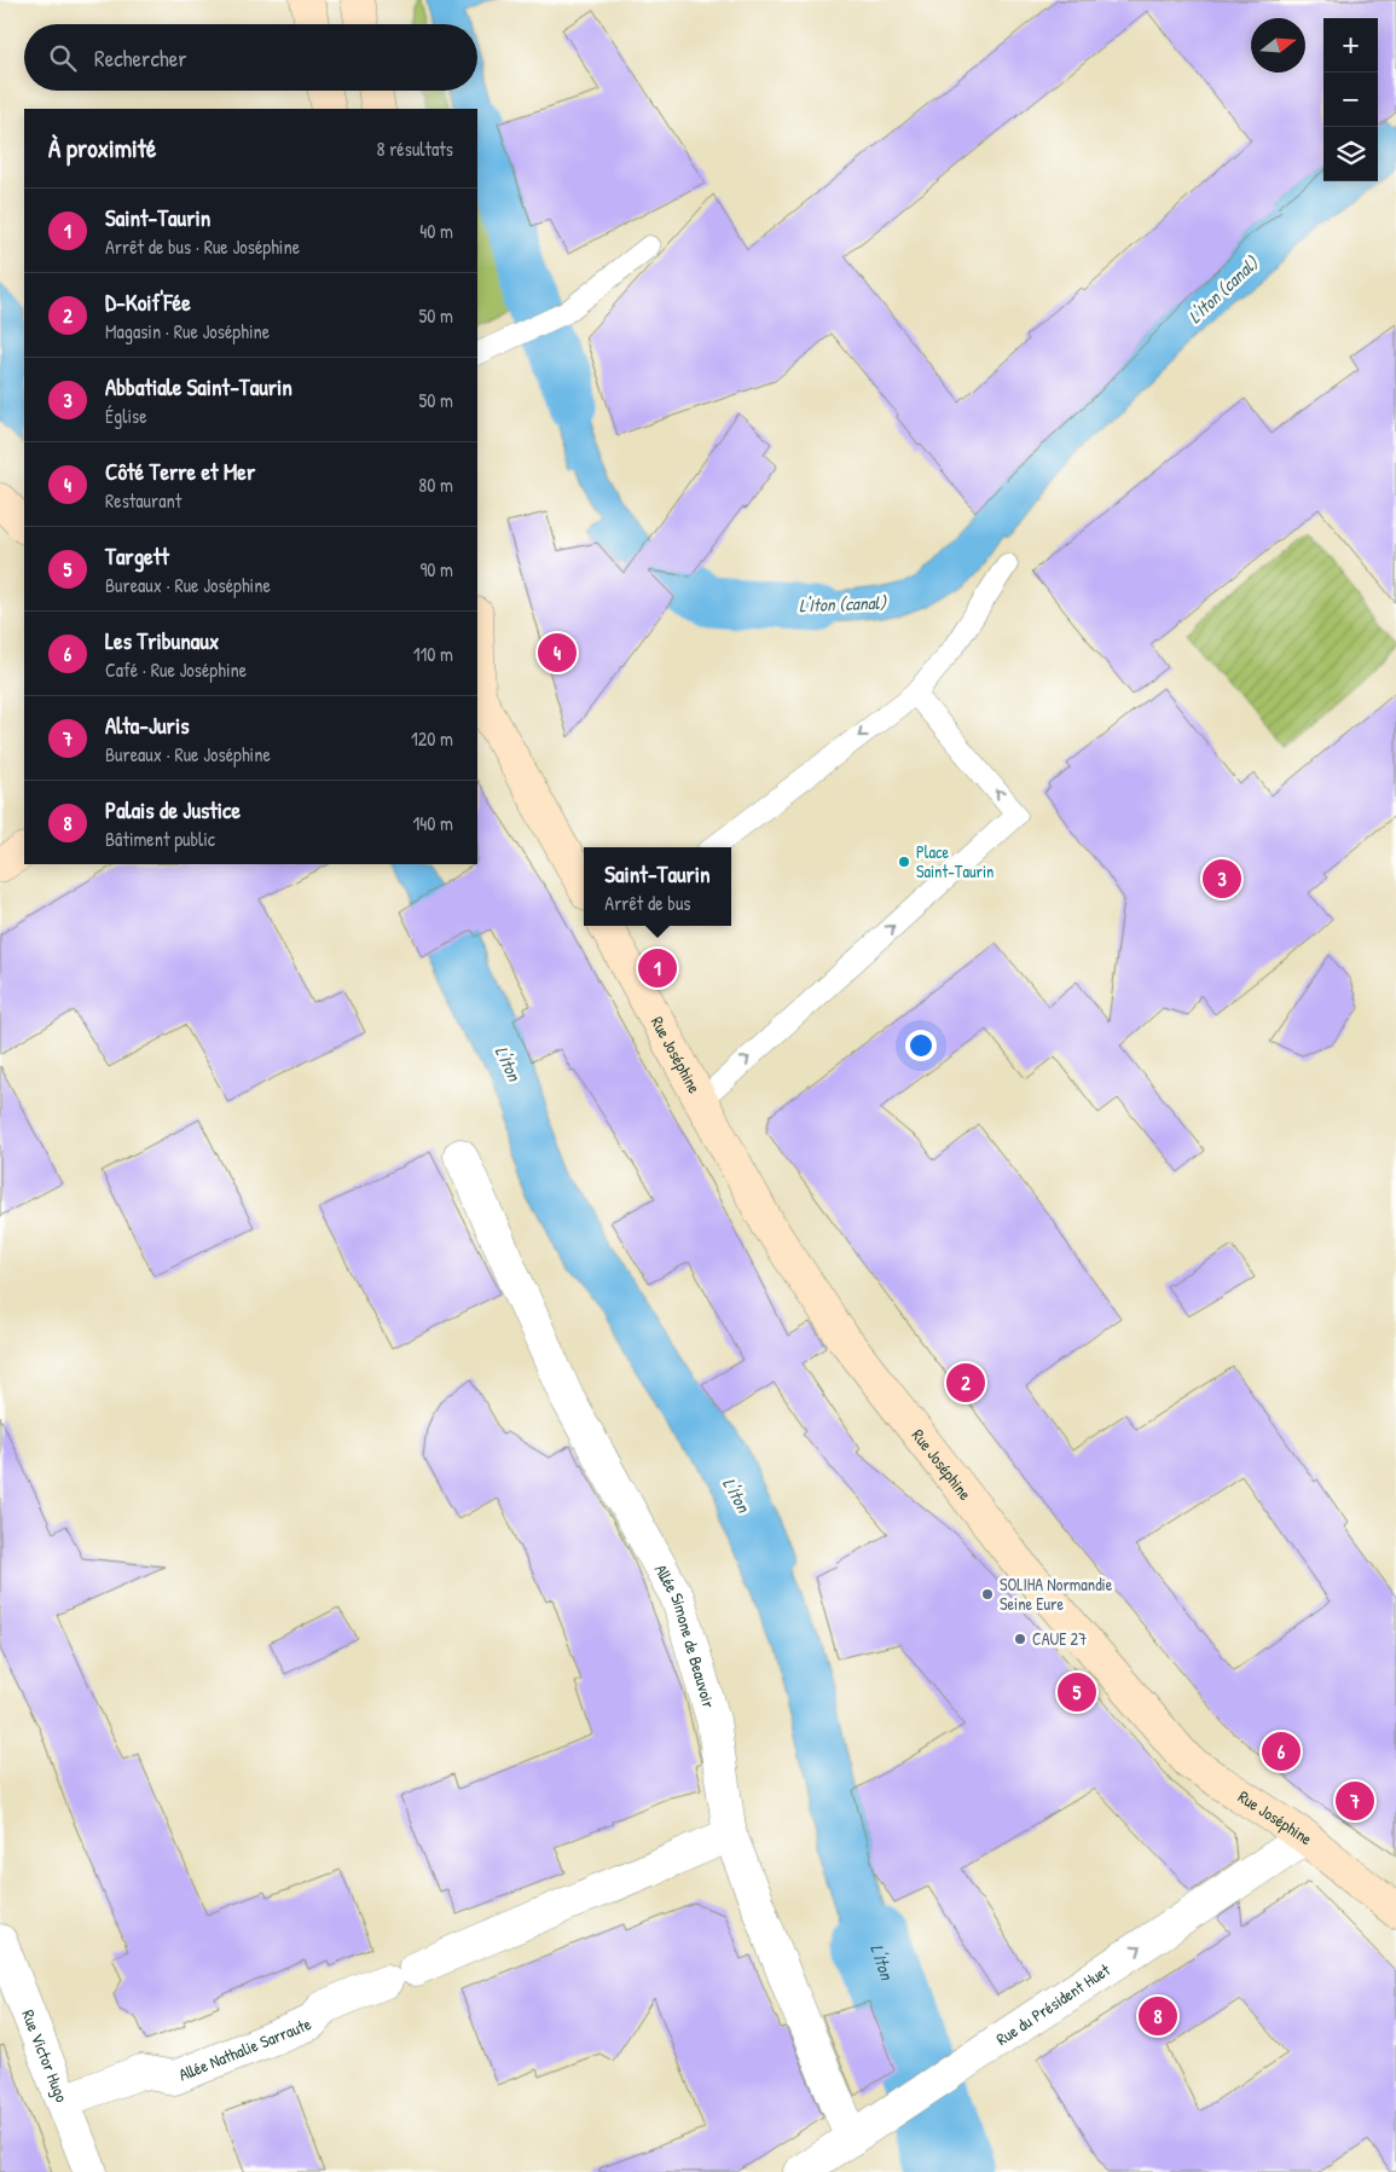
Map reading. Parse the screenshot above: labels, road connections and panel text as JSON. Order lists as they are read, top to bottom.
{
  "streets": {
    "main road": ["Rue Joséphine"],
    "street": [
      "Allée Simone de Beauvoir",
      "Rue du Président Huet",
      "Allée Nathalie Sarraute",
      "Rue Victor Hugo"
    ]
  },
  "crossings": [
    ["Rue Joséphine", "Rue du Président Huet"],
    ["Allée Simone de Beauvoir", "Rue du Président Huet"],
    ["Allée Simone de Beauvoir", "Allée Nathalie Sarraute"],
    ["Allée Nathalie Sarraute", "Rue Victor Hugo"]
  ],
  "one_way": ["Rue du Président Huet"],
  "water": ["L'Iton (canal)", "L'Iton"],
  "places": ["Place Saint-Taurin", "SOLIHA Normandie Seine Eure", "CAUE 27"],
  "north": "right",
  "page": {
    "map_buttons": ["+", "−"],
    "search": "Rechercher",
    "heading": ["À proximité", "8 résultats"],
    "list": [
      {
        "mark": "1",
        "name": "Saint-Taurin",
        "note": "Arrêt de bus · Rue Joséphine",
        "value": "40 m"
      },
      {
        "mark": "2",
        "name": "D-Koif'Fée",
        "note": "Magasin · Rue Joséphine",
        "value": "50 m"
      },
      {
        "mark": "3",
        "name": "Abbatiale Saint-Taurin",
        "note": "Église",
        "value": "50 m"
      },
      {
        "mark": "4",
        "name": "Côté Terre et Mer",
        "note": "Restaurant",
        "value": "80 m"
      },
      {
        "mark": "5",
        "name": "Targett",
        "note": "Bureaux · Rue Joséphine",
        "value": "90 m"
      },
      {
        "mark": "6",
        "name": "Les Tribunaux",
        "note": "Café · Rue Joséphine",
        "value": "110 m"
      },
      {
        "mark": "7",
        "name": "Alta-Juris",
        "note": "Bureaux · Rue Joséphine",
        "value": "120 m"
      },
      {
        "mark": "8",
        "name": "Palais de Justice",
        "note": "Bâtiment public",
        "value": "140 m"
      }
    ],
    "pins": [
      "4",
      "3",
      "1",
      "2",
      "5",
      "6",
      "7",
      "8"
    ],
    "popup": ["Saint-Taurin", "Arrêt de bus"]
  }
}
